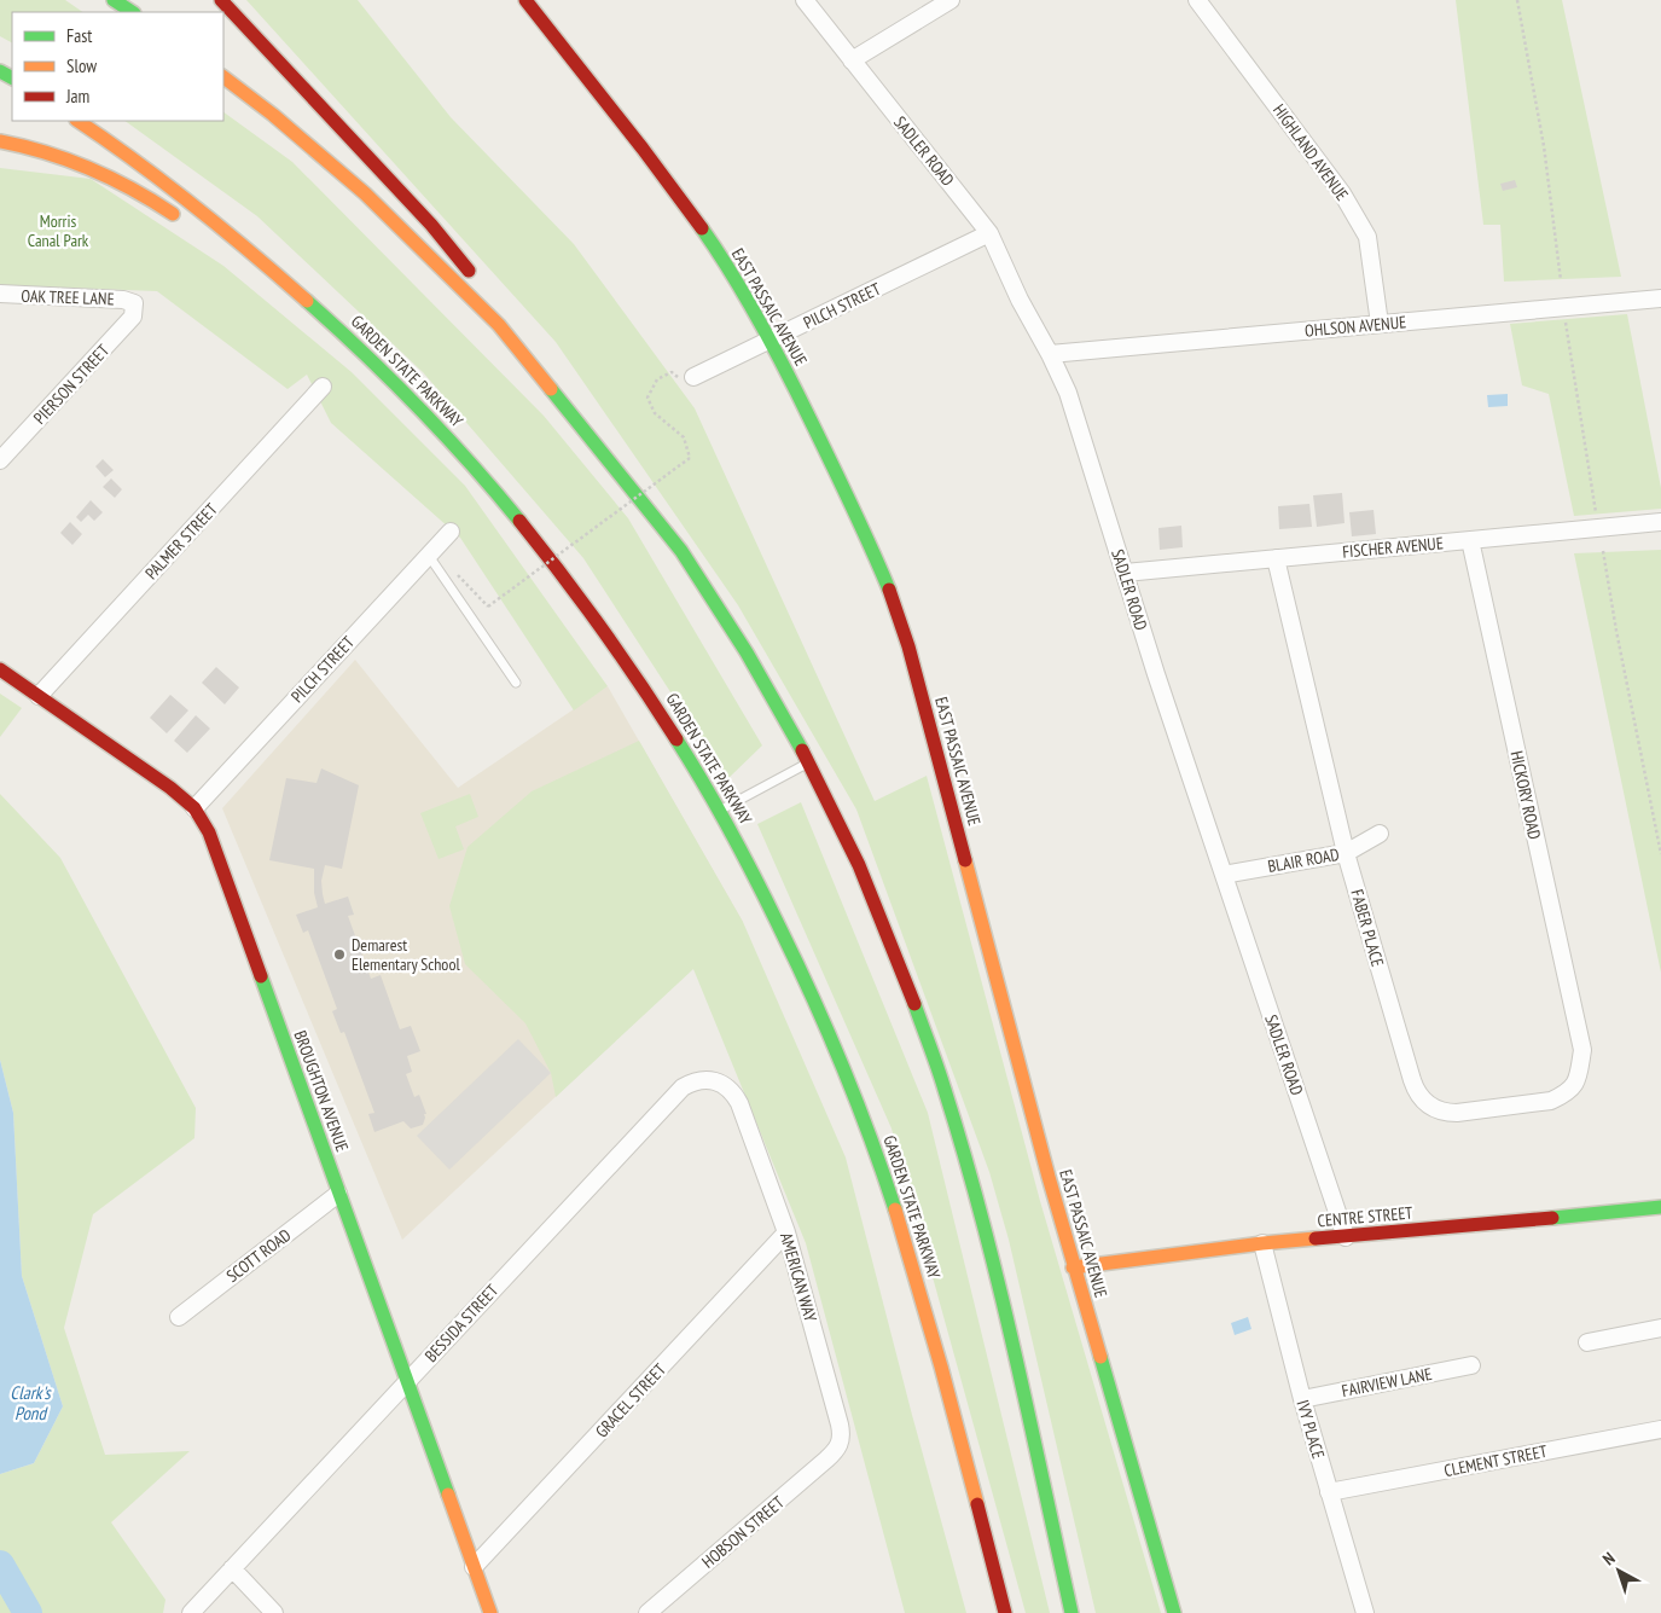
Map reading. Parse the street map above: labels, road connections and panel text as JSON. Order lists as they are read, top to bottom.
{
  "streets": {
    "main road": [
      "EAST PASSAIC AVENUE",
      "GARDEN STATE PARKWAY",
      "BROUGHTON AVENUE",
      "CENTRE STREET"
    ],
    "street": [
      "SADLER ROAD",
      "HIGHLAND AVENUE",
      "OAK TREE LANE",
      "PILCH STREET",
      "OHLSON AVENUE",
      "PIERSON STREET",
      "PALMER STREET",
      "FISCHER AVENUE",
      "HICKORY ROAD",
      "BLAIR ROAD",
      "FABER PLACE",
      "SCOTT ROAD",
      "AMERICAN WAY",
      "BESSIDA STREET",
      "FAIRVIEW LANE",
      "GRACEL STREET",
      "IVY PLACE",
      "CLEMENT STREET",
      "HOBSON STREET"
    ]
  },
  "crossings": [
    ["SADLER ROAD", "PILCH STREET"],
    ["SADLER ROAD", "OHLSON AVENUE"],
    ["SADLER ROAD", "FISCHER AVENUE"],
    ["SADLER ROAD", "BLAIR ROAD"],
    ["SADLER ROAD", "CENTRE STREET"],
    ["HIGHLAND AVENUE", "OHLSON AVENUE"],
    ["OAK TREE LANE", "PIERSON STREET"],
    ["PILCH STREET", "EAST PASSAIC AVENUE"],
    ["PILCH STREET", "BROUGHTON AVENUE"],
    ["EAST PASSAIC AVENUE", "CENTRE STREET"],
    ["PALMER STREET", "BROUGHTON AVENUE"],
    ["FISCHER AVENUE", "HICKORY ROAD"],
    ["FISCHER AVENUE", "FABER PLACE"],
    ["HICKORY ROAD", "FABER PLACE"],
    ["BLAIR ROAD", "FABER PLACE"],
    ["BROUGHTON AVENUE", "SCOTT ROAD"],
    ["BROUGHTON AVENUE", "BESSIDA STREET"],
    ["BROUGHTON AVENUE", "GRACEL STREET"],
    ["CENTRE STREET", "IVY PLACE"],
    ["AMERICAN WAY", "BESSIDA STREET"],
    ["AMERICAN WAY", "GRACEL STREET"],
    ["AMERICAN WAY", "HOBSON STREET"],
    ["FAIRVIEW LANE", "IVY PLACE"],
    ["IVY PLACE", "CLEMENT STREET"]
  ],
  "water": ["Clark's Pond"],
  "parks": ["Morris Canal Park"],
  "places": ["Demarest Elementary School"],
  "legend": ["Fast", "Slow", "Jam"],
  "north": "top left"
}
